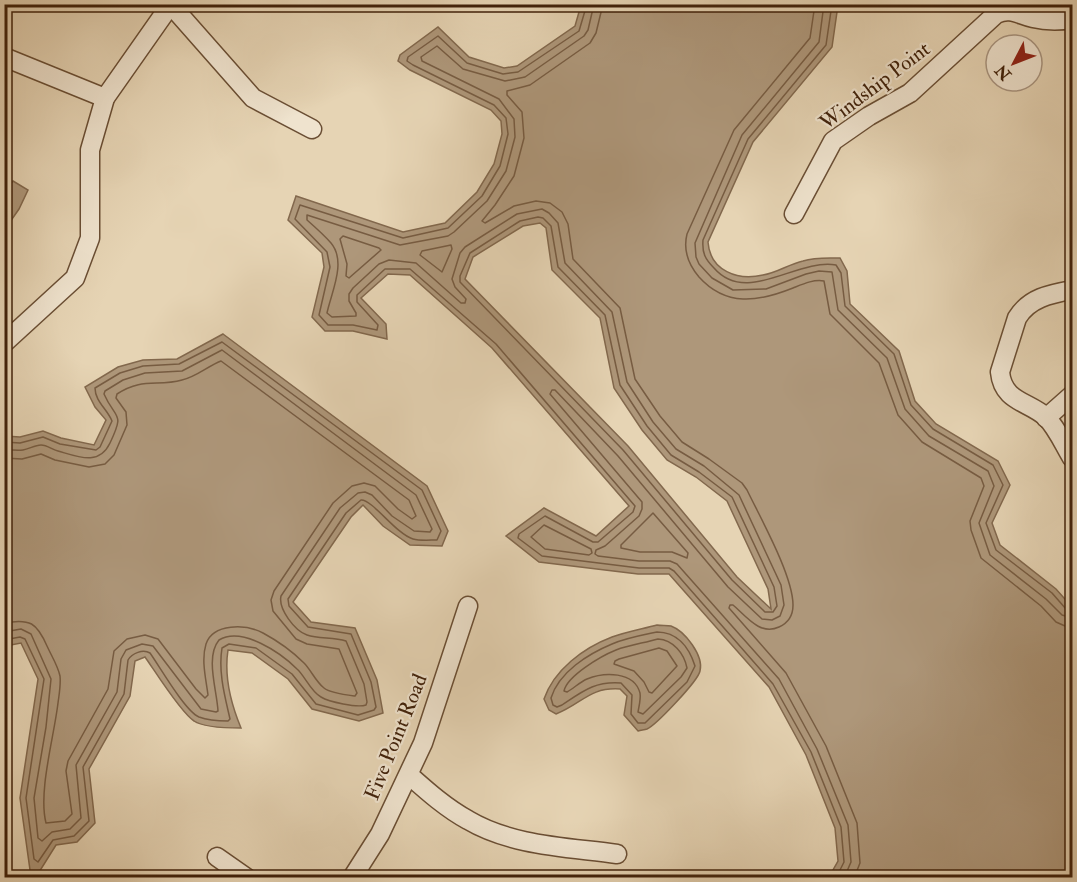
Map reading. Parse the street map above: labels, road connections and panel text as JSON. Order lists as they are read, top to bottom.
{
  "streets": {
    "street": ["Windship Point", "Five Point Road"]
  },
  "north": "bottom left"
}
